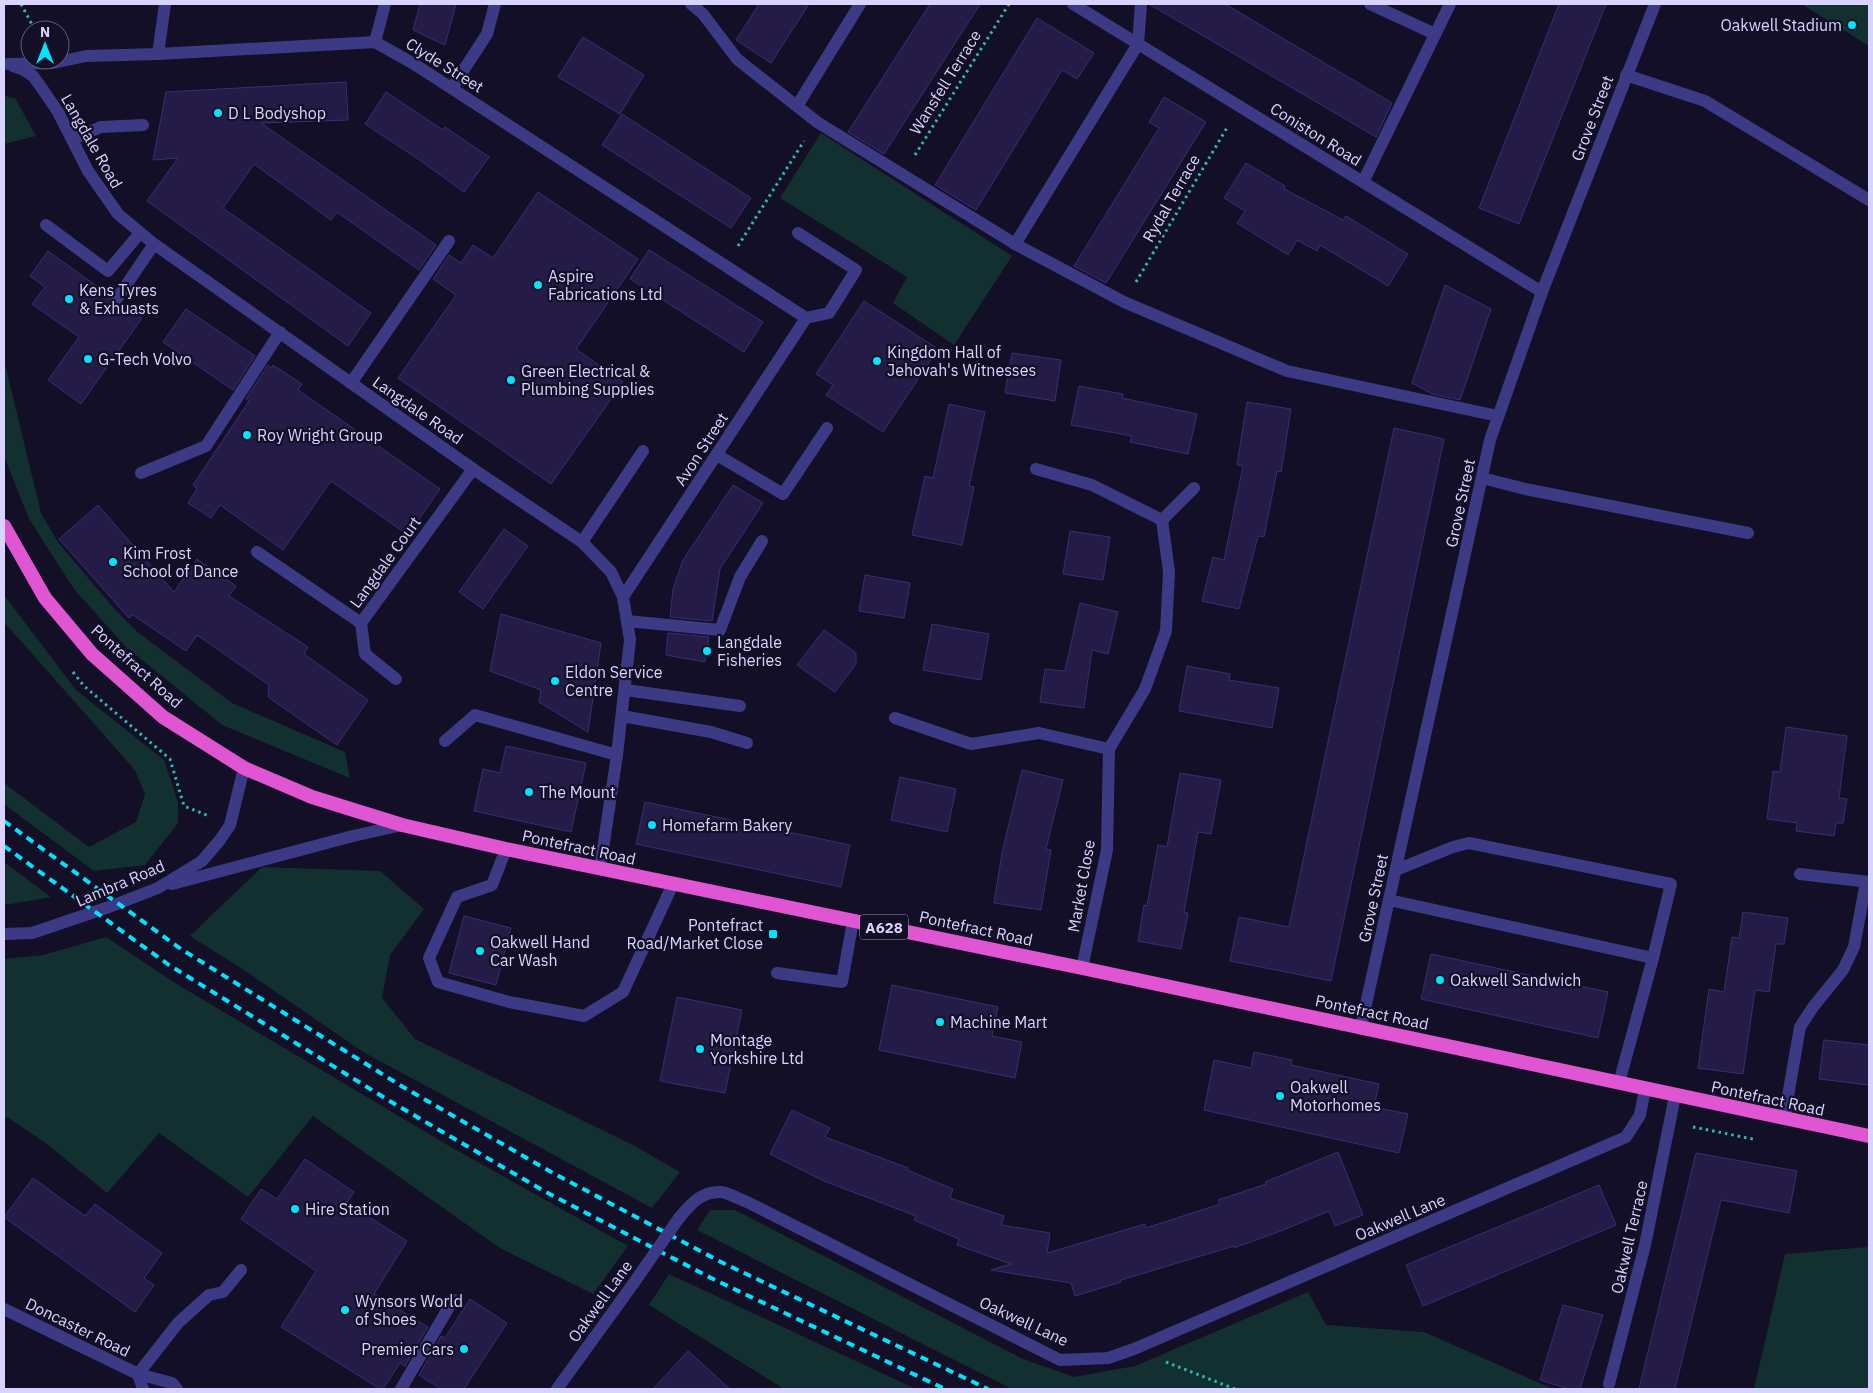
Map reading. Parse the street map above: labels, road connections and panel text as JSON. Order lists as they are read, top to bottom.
{
  "streets": {
    "highway": ["Pontefract Road", "A628"],
    "street": [
      "Clyde Street",
      "Grove Street",
      "Coniston Road",
      "Langdale Road",
      "Avon Street",
      "Langdale Court",
      "Lambra Road",
      "Market Close",
      "Oakwell Lane",
      "Oakwell Terrace",
      "Doncaster Road"
    ],
    "path": ["Wansfell Terrace", "Rydal Terrace"]
  },
  "crossings": [
    ["Clyde Street", "Avon Street"],
    ["Grove Street", "Coniston Road"],
    ["Grove Street", "Pontefract Road"],
    ["Coniston Road", "Rydal Terrace"],
    ["Langdale Road", "Avon Street"],
    ["Langdale Road", "Langdale Court"],
    ["Langdale Road", "Pontefract Road"],
    ["Pontefract Road", "Lambra Road"],
    ["Pontefract Road", "Market Close"],
    ["Pontefract Road", "Oakwell Lane"],
    ["Pontefract Road", "Oakwell Terrace"]
  ],
  "places": {
    "other": [
      "Oakwell Stadium",
      "D L Bodyshop",
      "Aspire Fabrications Ltd",
      "Kens Tyres & Exhuasts",
      "G-Tech Volvo",
      "Kingdom Hall of Jehovah's Witnesses",
      "Green Electrical & Plumbing Supplies",
      "Roy Wright Group",
      "Kim Frost School of Dance",
      "Langdale Fisheries",
      "Eldon Service Centre",
      "The Mount",
      "Homefarm Bakery",
      "Oakwell Hand Car Wash",
      "Oakwell Sandwich",
      "Machine Mart",
      "Montage Yorkshire Ltd",
      "Oakwell Motorhomes",
      "Hire Station",
      "Wynsors World of Shoes",
      "Premier Cars"
    ],
    "transit": ["Pontefract Road/Market Close"]
  },
  "north": "top"
}
